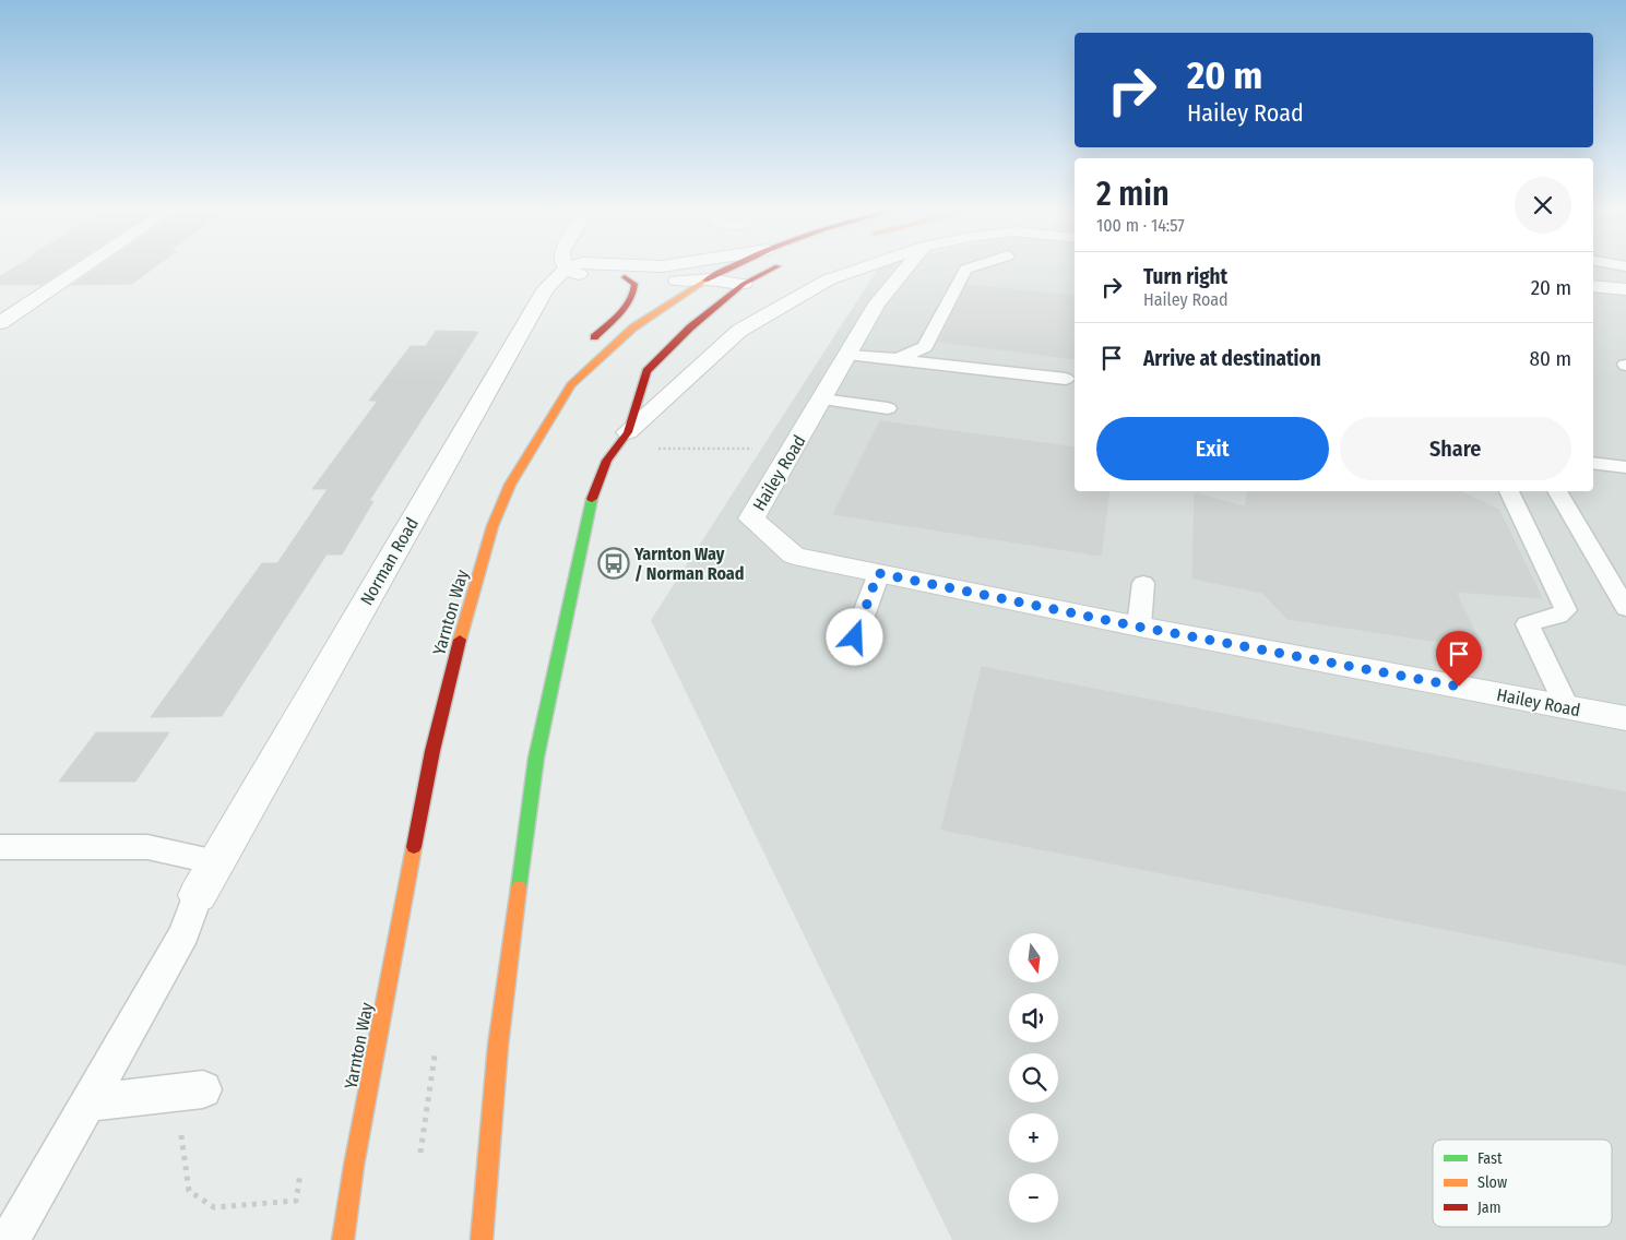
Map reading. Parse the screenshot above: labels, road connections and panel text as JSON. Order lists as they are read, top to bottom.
{
  "streets": {
    "street": ["Hailey Road", "Norman Road", "Yarnton Way"]
  },
  "places": {
    "bus stop": ["Yarnton Way / Norman Road"]
  },
  "legend": ["Fast", "Slow", "Jam"],
  "north": "bottom",
  "page": {
    "turn": ["20 m", "Hailey Road"],
    "heading": ["2 min", "100 m · 14:57"],
    "list": [
      {
        "name": "Turn right",
        "note": "Hailey Road",
        "value": "20 m"
      },
      {
        "name": "Arrive at destination",
        "value": "80 m"
      }
    ],
    "buttons": ["Exit", "Share"],
    "map_buttons": ["+", "−"]
  }
}
